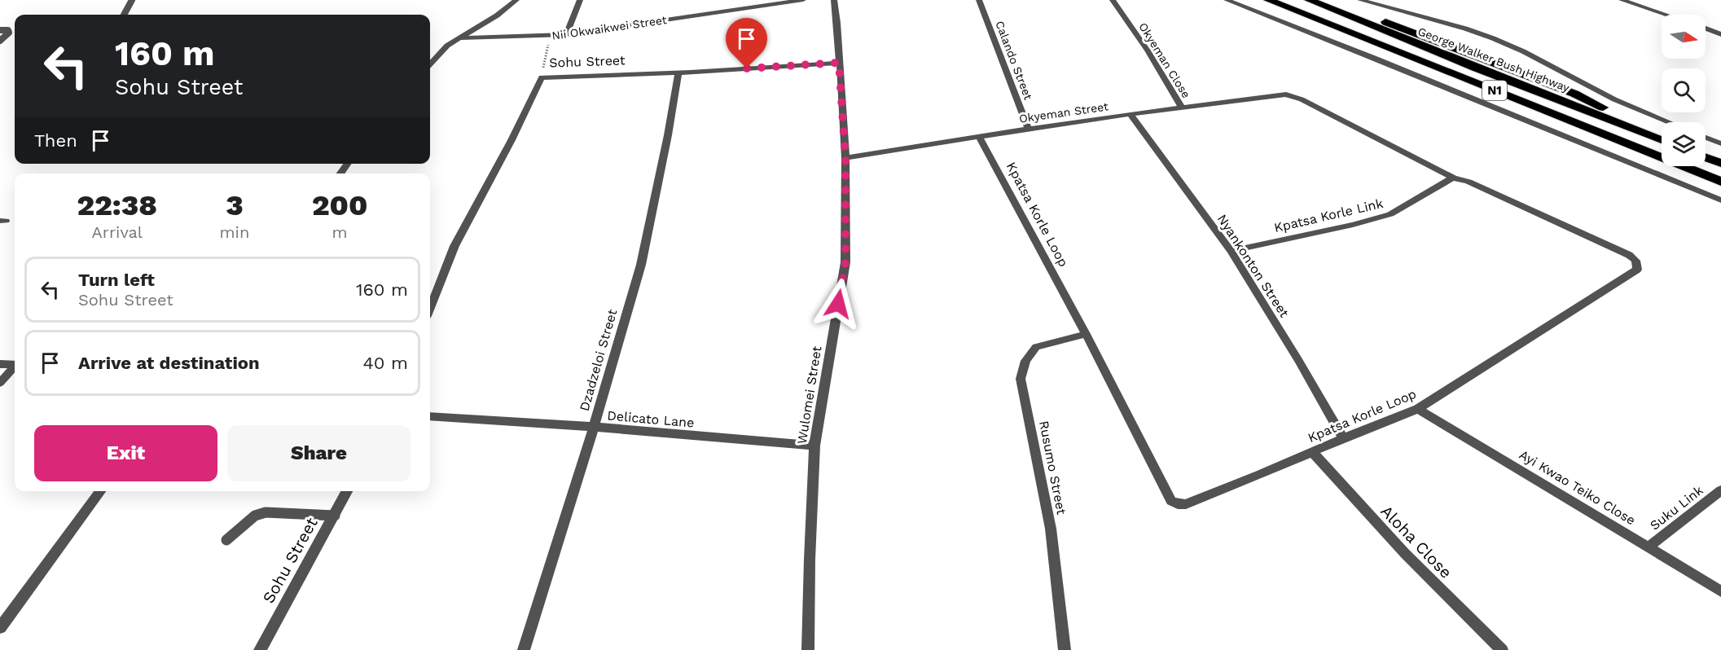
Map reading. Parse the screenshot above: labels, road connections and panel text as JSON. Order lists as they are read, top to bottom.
{
  "streets": {
    "highway": ["George Walker Bush Highway", "N1"],
    "street": [
      "Nii Okwaikwei Street",
      "Calando Street",
      "Okyeman Close",
      "Sohu Street",
      "Okyeman Street",
      "Kpatsa Korle Loop",
      "Kpatsa Korle Link",
      "Nyankonton Street",
      "Dzadzeloi Street",
      "Wulomei Street",
      "Delicato Lane",
      "Rusumo Street",
      "Ayi Kwao Teiko Close",
      "Suku Link",
      "Aloha Close"
    ]
  },
  "crossings": [
    ["Calando Street", "Okyeman Street"],
    ["Okyeman Close", "Okyeman Street"],
    ["Sohu Street", "Dzadzeloi Street"],
    ["Sohu Street", "Wulomei Street"],
    ["Okyeman Street", "Kpatsa Korle Loop"],
    ["Okyeman Street", "Nyankonton Street"],
    ["Okyeman Street", "Wulomei Street"],
    ["Kpatsa Korle Loop", "Kpatsa Korle Link"],
    ["Kpatsa Korle Loop", "Nyankonton Street"],
    ["Kpatsa Korle Loop", "Rusumo Street"],
    ["Kpatsa Korle Loop", "Ayi Kwao Teiko Close"],
    ["Kpatsa Korle Loop", "Aloha Close"],
    ["Kpatsa Korle Link", "Nyankonton Street"],
    ["Dzadzeloi Street", "Delicato Lane"],
    ["Wulomei Street", "Delicato Lane"],
    ["Ayi Kwao Teiko Close", "Suku Link"]
  ],
  "north": "right",
  "page": {
    "turn": ["160 m", "Sohu Street"],
    "then": "Then",
    "eta": [
      "22:38",
      "Arrival",
      "3",
      "min",
      "200",
      "m"
    ],
    "list": [
      {
        "name": "Turn left",
        "note": "Sohu Street",
        "value": "160 m"
      },
      {
        "name": "Arrive at destination",
        "value": "40 m"
      }
    ],
    "buttons": ["Exit", "Share"]
  }
}
